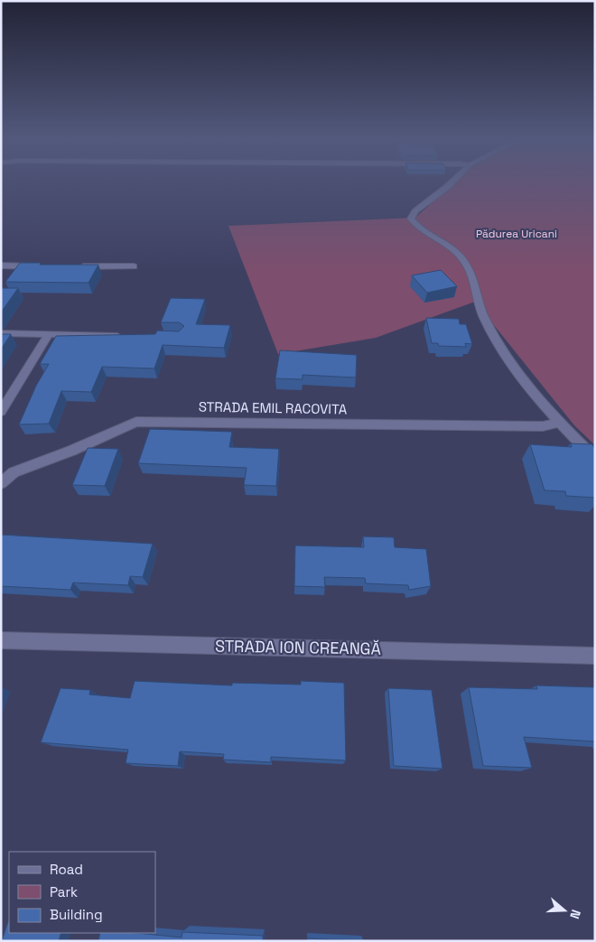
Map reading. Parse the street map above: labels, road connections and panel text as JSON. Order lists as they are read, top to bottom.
{
  "streets": {
    "street": ["STRADA EMIL RACOVITA", "STRADA ION CREANGĂ"]
  },
  "parks": ["Pădurea Uricani"],
  "legend": ["Road", "Park", "Building"],
  "north": "right"
}
